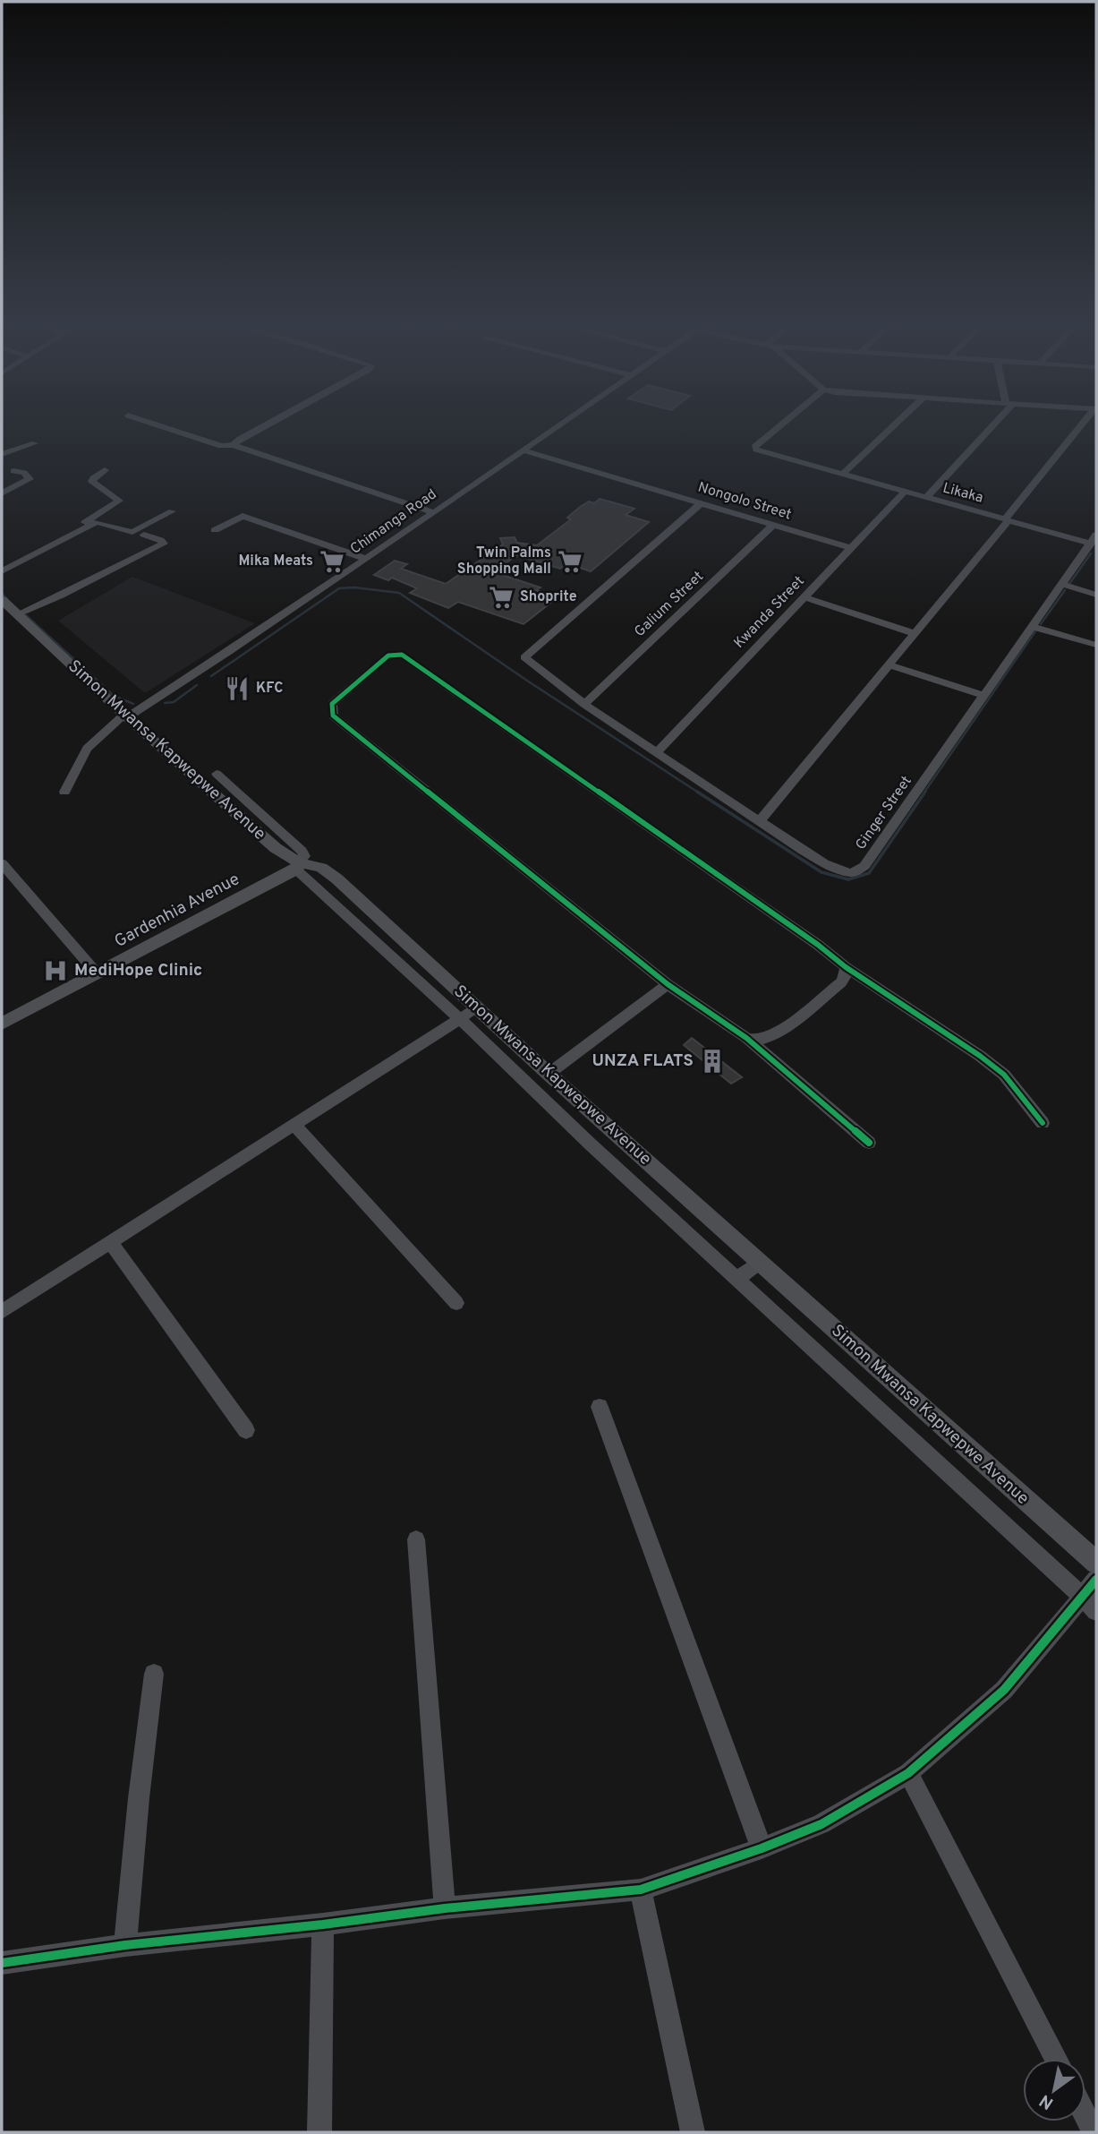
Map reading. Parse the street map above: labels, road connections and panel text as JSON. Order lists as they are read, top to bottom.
{
  "streets": {
    "main road": ["Simon Mwansa Kapwepwe Avenue", "Gardenhia Avenue"],
    "street": [
      "Likaka",
      "Nongolo Street",
      "Chimanga Road",
      "Galium Street",
      "Kwanda Street",
      "Ginger Street"
    ]
  },
  "crossings": [
    ["Likaka", "Kwanda Street"],
    ["Likaka", "Ginger Street"],
    ["Nongolo Street", "Chimanga Road"],
    ["Nongolo Street", "Galium Street"],
    ["Nongolo Street", "Kwanda Street"],
    ["Nongolo Street", "Ginger Street"],
    ["Chimanga Road", "Simon Mwansa Kapwepwe Avenue"],
    ["Galium Street", "Ginger Street"],
    ["Kwanda Street", "Ginger Street"],
    ["Simon Mwansa Kapwepwe Avenue", "Gardenhia Avenue"]
  ],
  "places": {
    "supermarket": ["Mika Meats", "Twin Palms Shopping Mall", "Shoprite"],
    "restaurant": ["KFC"],
    "hospital": ["MediHope Clinic"],
    "building": ["UNZA FLATS"]
  },
  "north": "bottom left"
}
